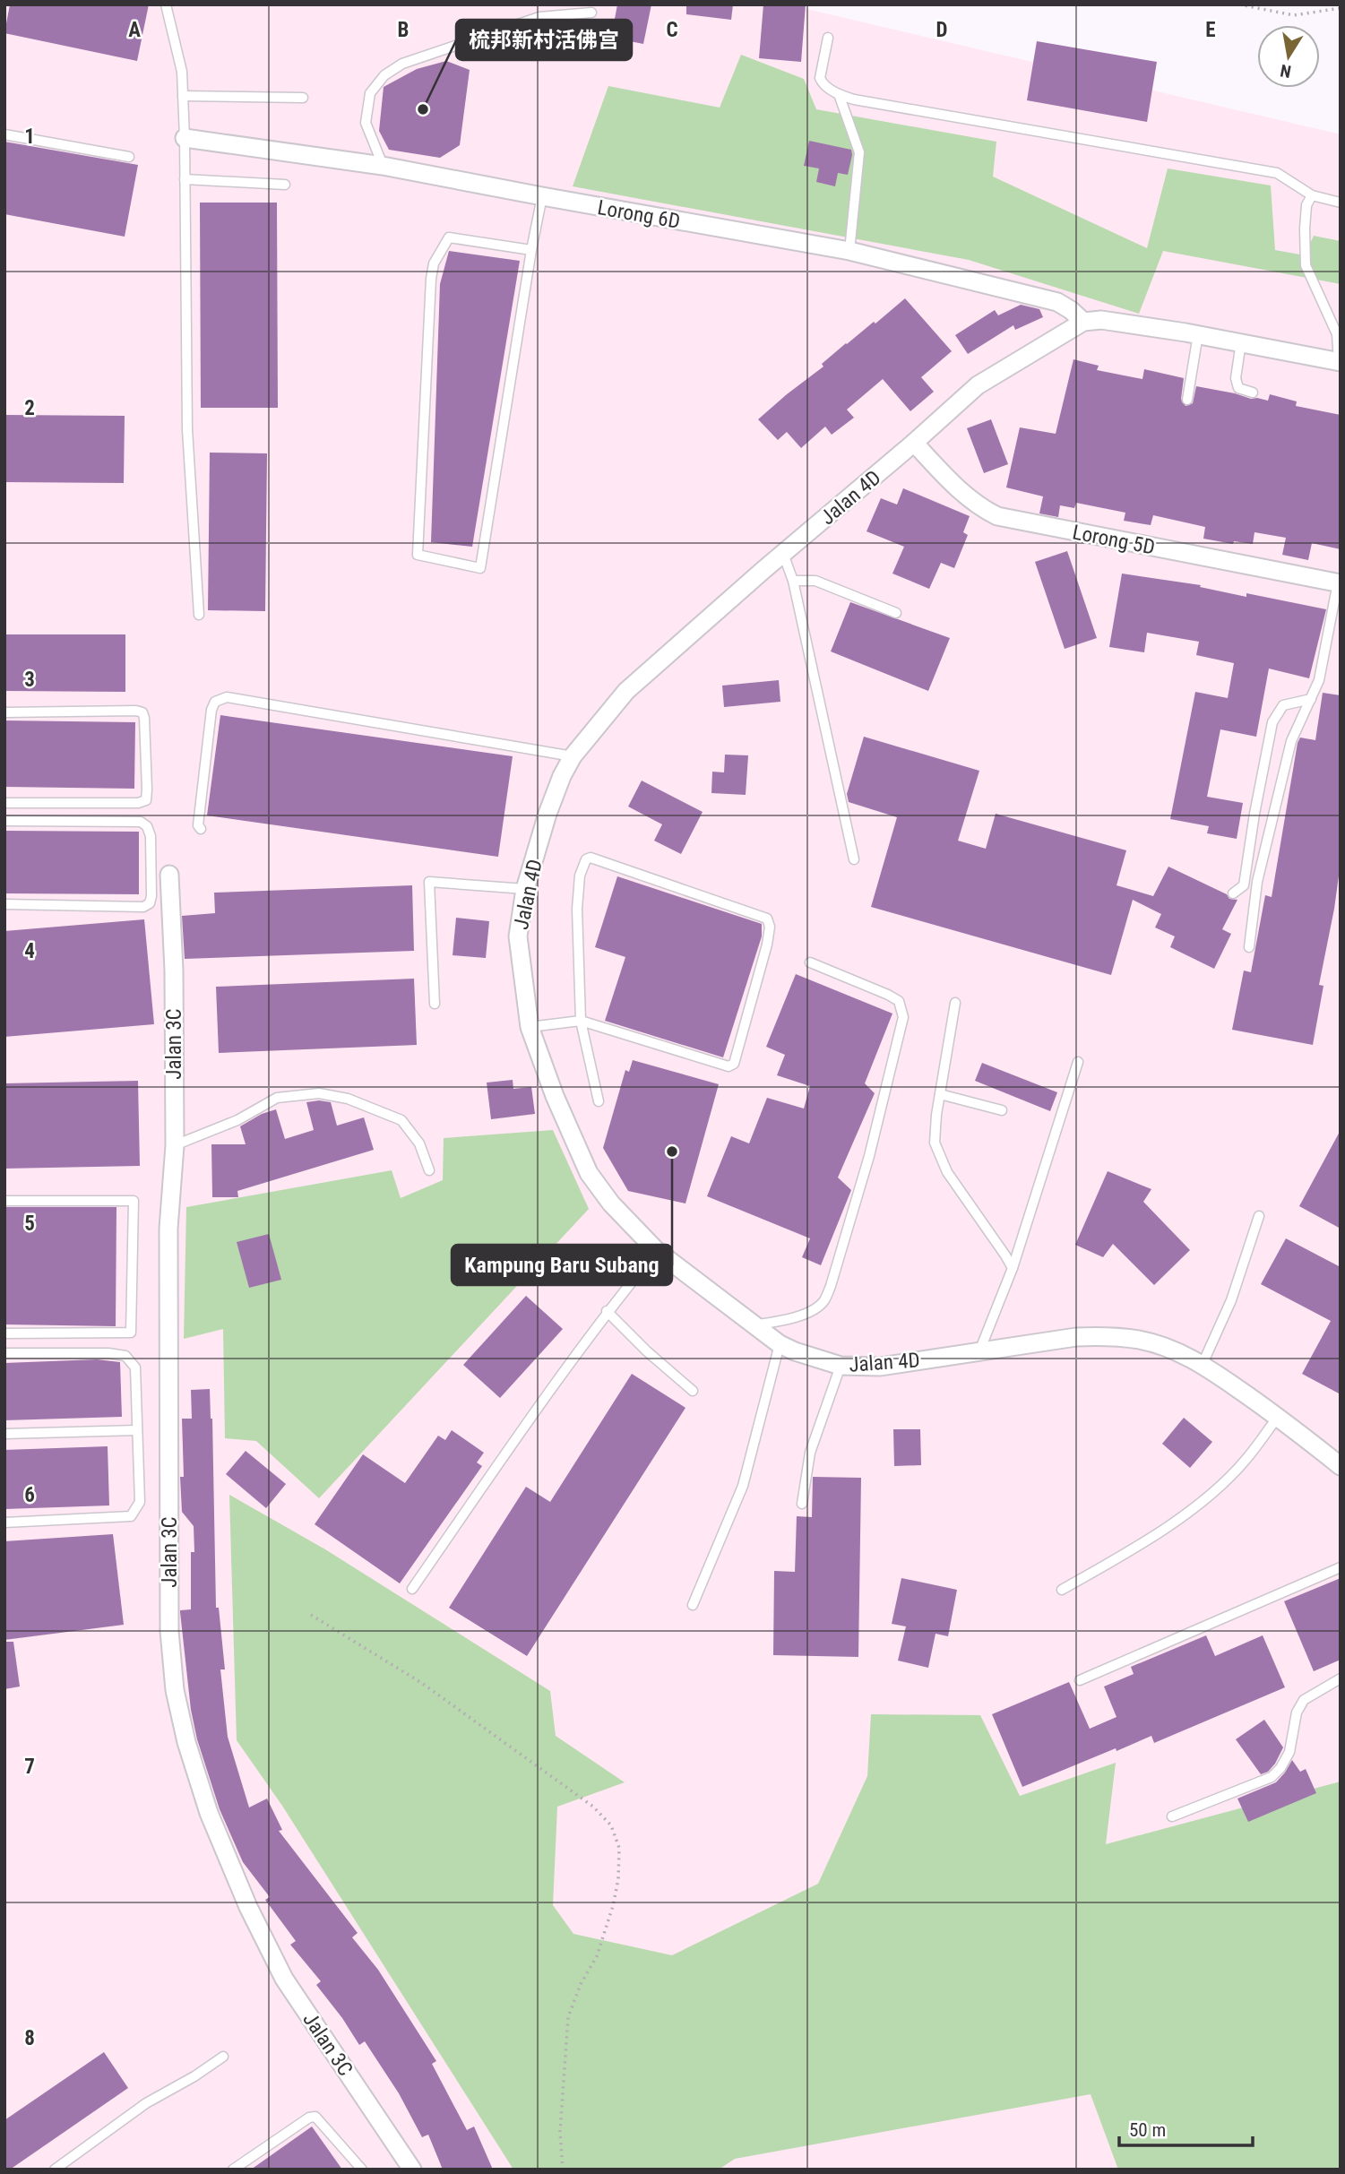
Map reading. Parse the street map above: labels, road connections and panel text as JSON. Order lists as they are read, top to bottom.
{
  "streets": {
    "street": [
      "Lorong 6D",
      "Jalan 4D",
      "Lorong 5D",
      "Jalan 3C"
    ]
  },
  "crossings": [
    ["Lorong 6D", "Jalan 4D"],
    ["Jalan 4D", "Lorong 5D"]
  ],
  "places": ["梳邦新村活佛宫", "Kampung Baru Subang"],
  "scale_bar": "50 m",
  "north": "bottom",
  "grid": {
    "columns": [
      "A",
      "B",
      "C",
      "D",
      "E"
    ],
    "rows": [
      "1",
      "2",
      "3",
      "4",
      "5",
      "6",
      "7",
      "8"
    ]
  }
}
